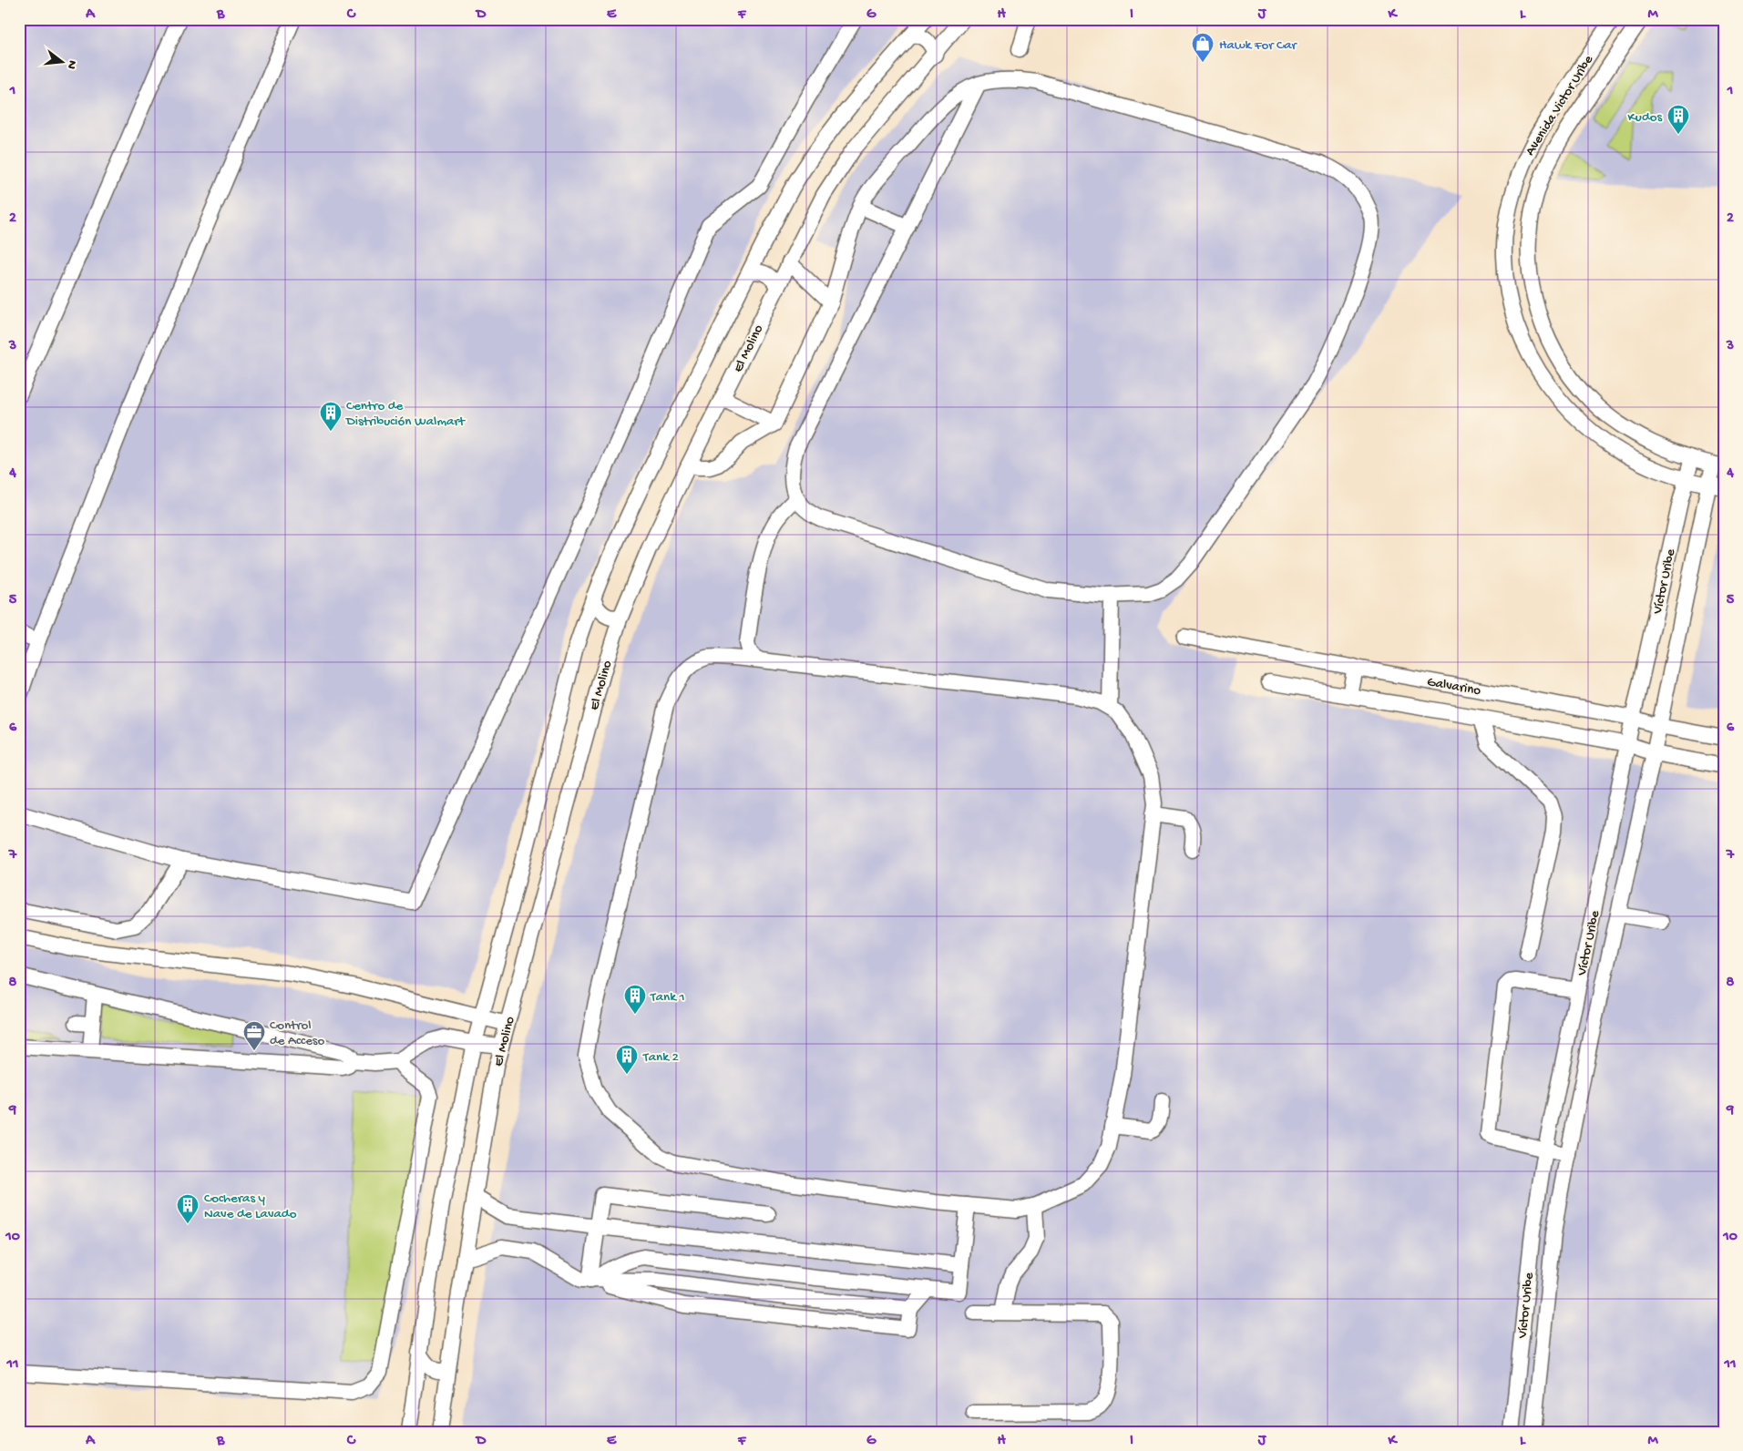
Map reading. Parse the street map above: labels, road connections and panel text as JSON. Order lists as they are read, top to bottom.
{
  "streets": {
    "street": [
      "Avenida Victor Uribe",
      "El Molino",
      "Víctor Uribe",
      "Galvarino"
    ]
  },
  "crossings": [
    ["Avenida Victor Uribe", "Víctor Uribe"],
    ["Víctor Uribe", "Galvarino"]
  ],
  "places": {
    "shop": ["Hawk For Car"],
    "building": [
      "Kudos",
      "Centro de Distribución Walmart",
      "Tank 1",
      "Tank 2",
      "Cocheras y Nave de Lavado"
    ],
    "office": ["Control de Acceso"]
  },
  "north": "right",
  "grid": {
    "columns": [
      "A",
      "B",
      "C",
      "D",
      "E",
      "F",
      "G",
      "H",
      "I",
      "J",
      "K",
      "L",
      "M"
    ],
    "rows": [
      "1",
      "2",
      "3",
      "4",
      "5",
      "6",
      "7",
      "8",
      "9",
      "10",
      "11"
    ]
  }
}
